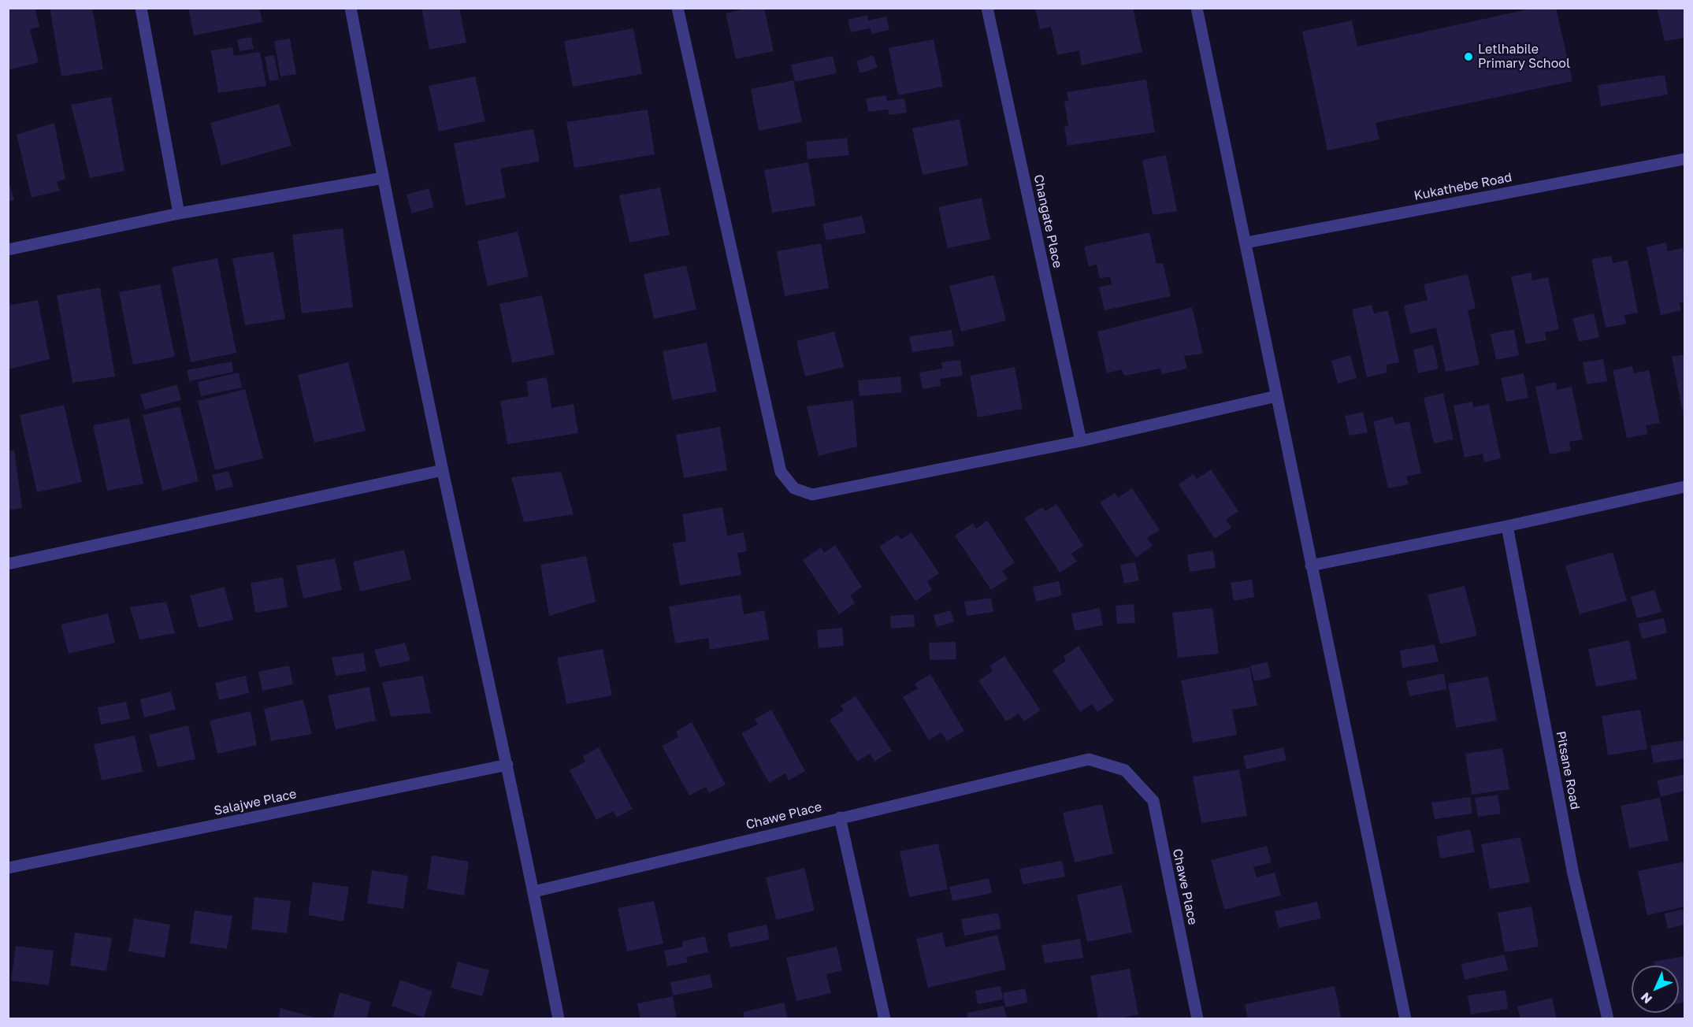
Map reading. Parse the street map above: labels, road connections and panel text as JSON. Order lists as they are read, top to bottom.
{
  "streets": {
    "street": [
      "Kukathebe Road",
      "Changate Place",
      "Pitsane Road",
      "Salajwe Place",
      "Chawe Place"
    ]
  },
  "places": ["Letlhabile Primary School"],
  "north": "bottom left"
}
